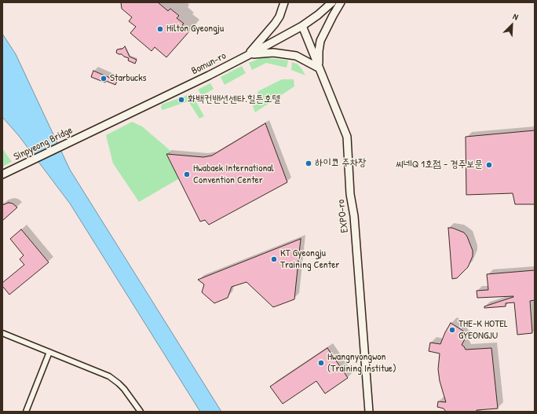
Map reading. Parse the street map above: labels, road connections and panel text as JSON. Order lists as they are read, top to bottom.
{
  "streets": {
    "main road": ["Bomun-ro", "Sinpyeong Bridge", "EXPO-ro"]
  },
  "crossings": [
    ["Bomun-ro", "Sinpyeong Bridge"],
    ["Bomun-ro", "EXPO-ro"]
  ],
  "places": [
    "Hilton Gyeongju",
    "Starbucks",
    "화백컨밴션센타.힐튼호텔",
    "하이코 주차장",
    "씨네Q 1호점 - 경주보문",
    "Hwabaek International Convention Center",
    "KT Gyeongju Training Center",
    "THE-K HOTEL GYEONGJU",
    "Hwangnyongwon (Training Institue)"
  ],
  "north": "top right"
}
